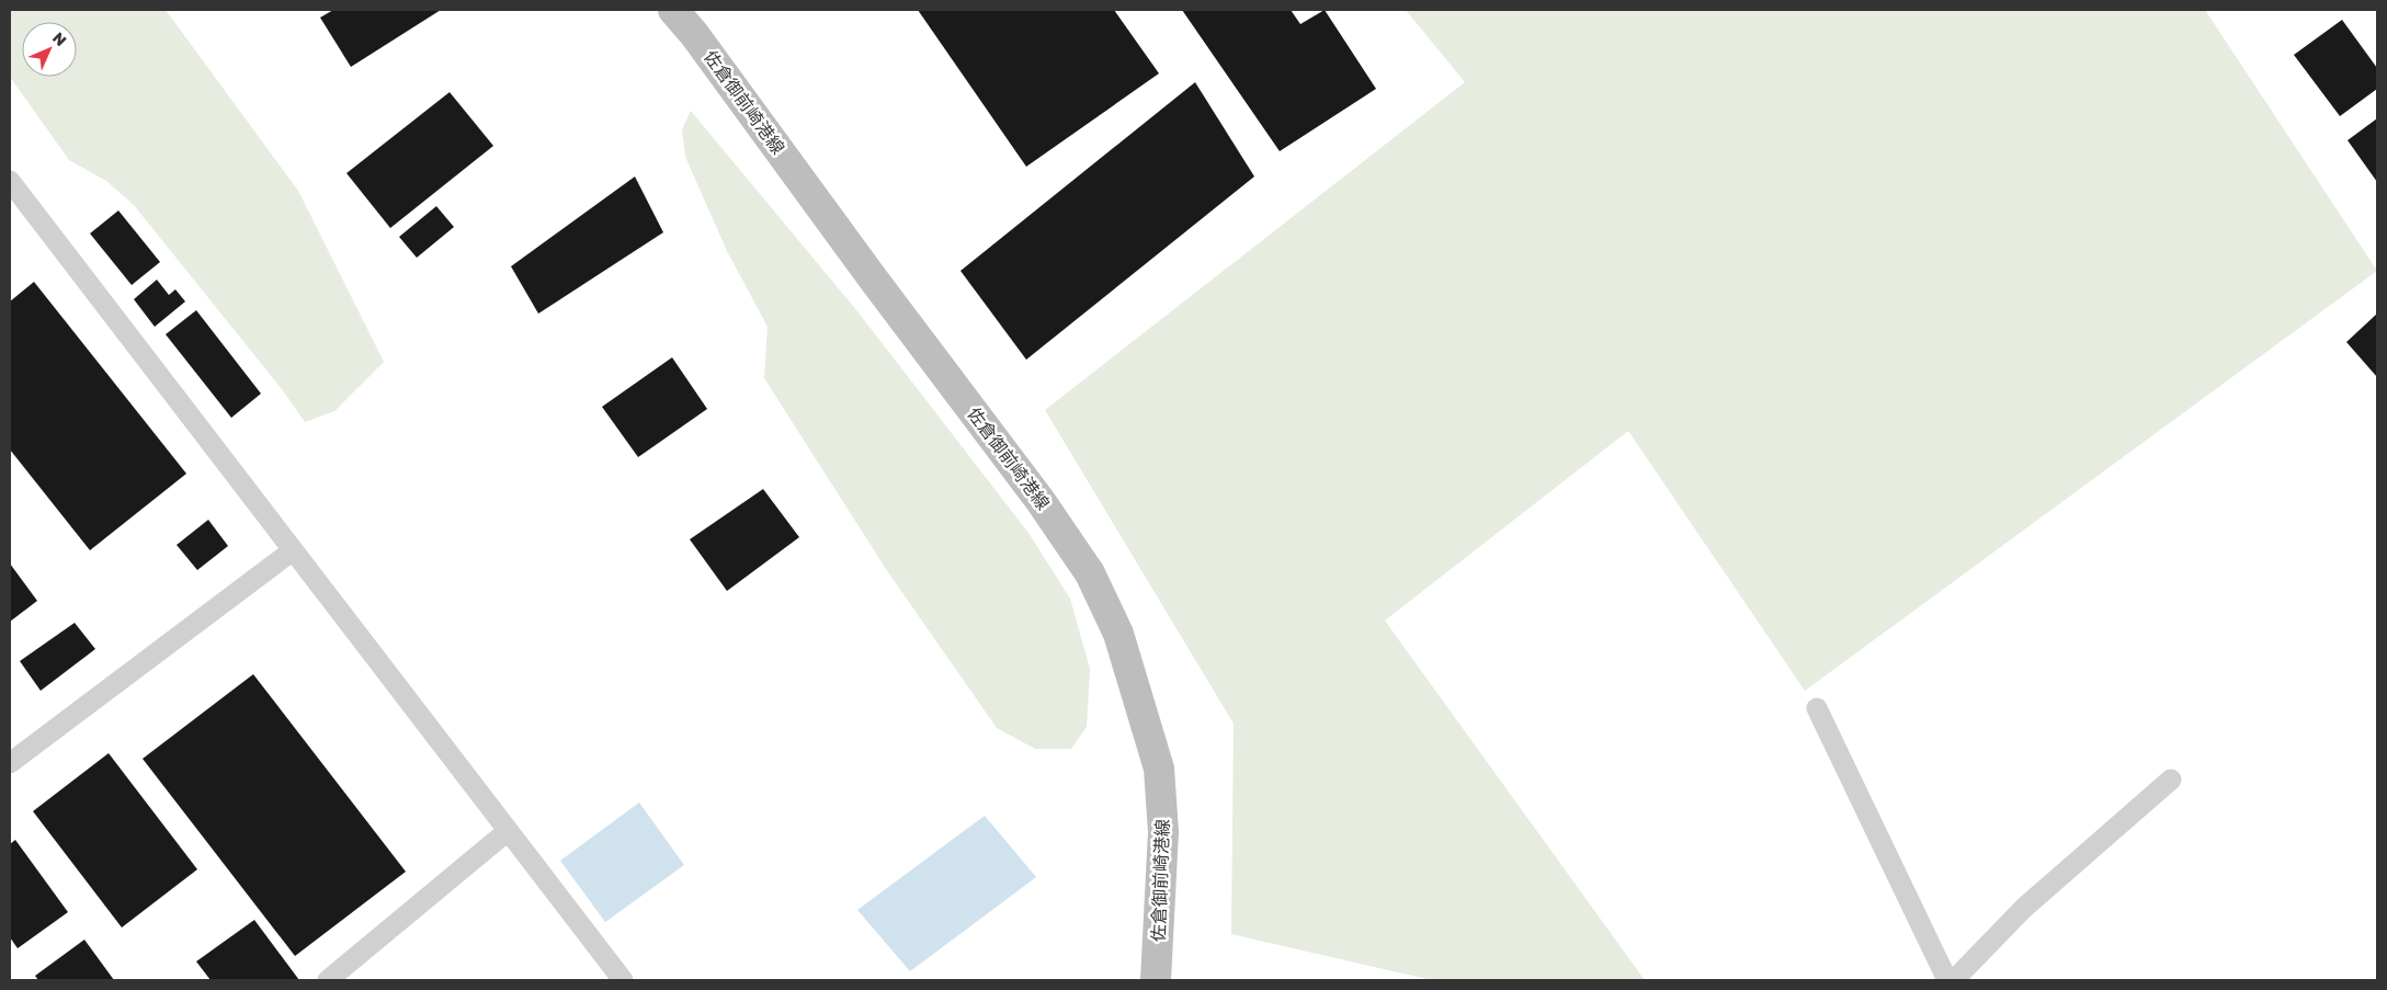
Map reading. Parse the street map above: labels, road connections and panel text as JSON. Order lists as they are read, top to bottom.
{
  "streets": {
    "main road": ["佐倉御前崎港線"]
  },
  "north": "top right"
}
